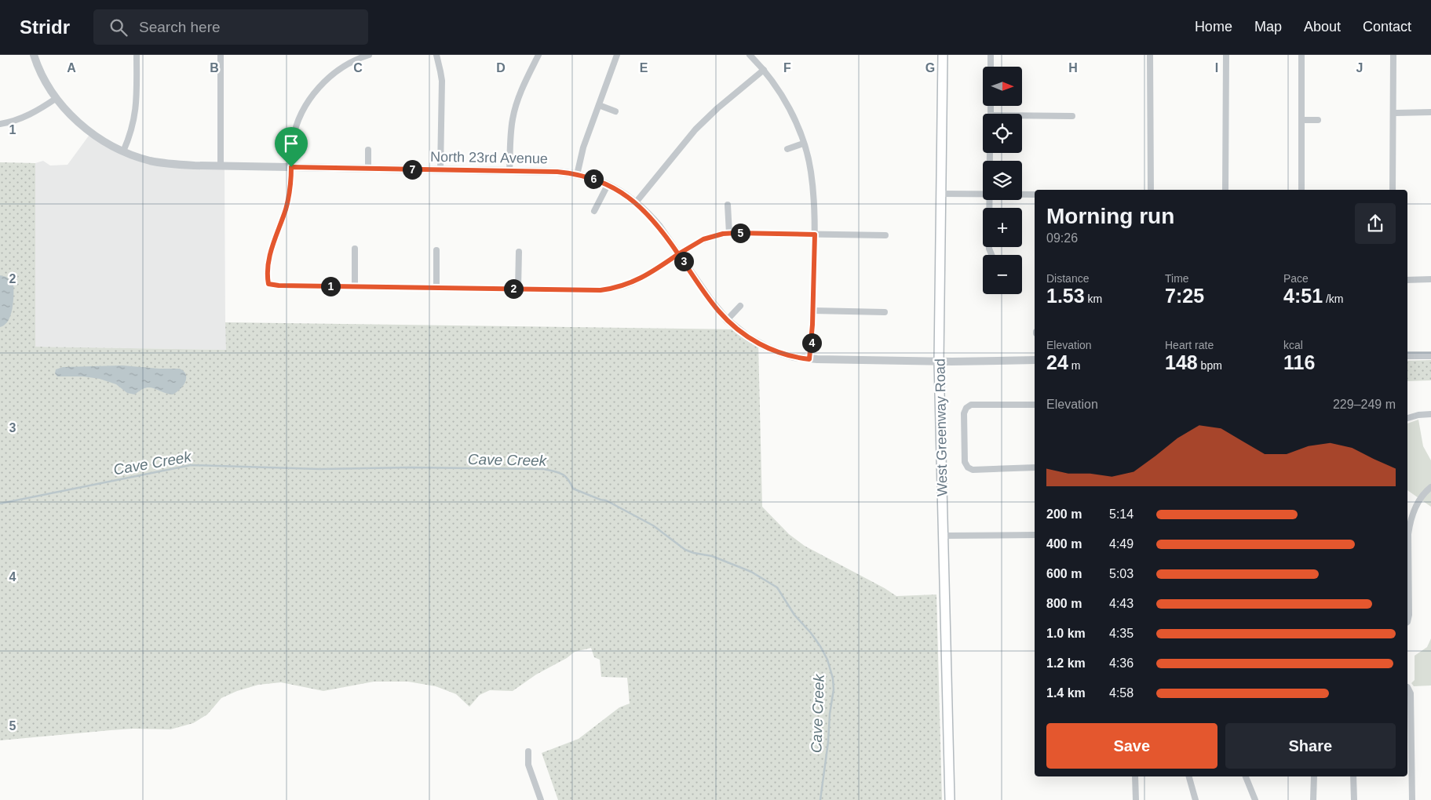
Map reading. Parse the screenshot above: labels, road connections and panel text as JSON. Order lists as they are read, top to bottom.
{
  "streets": {
    "main road": ["West Greenway Road"],
    "street": ["North 23rd Avenue"]
  },
  "crossings": [
    ["North 23rd Avenue", "West Greenway Road"]
  ],
  "water": ["Cave Creek"],
  "north": "right",
  "page": {
    "header": "Stridr",
    "search": "Search here",
    "nav": [
      "Home",
      "Map",
      "About",
      "Contact"
    ],
    "map_buttons": ["+", "−"],
    "pins": [
      "7",
      "6",
      "5",
      "3",
      "1",
      "2",
      "4"
    ],
    "heading": ["Morning run", "09:26"],
    "stats": [
      ["Distance", "1.53 km"],
      ["Time", "7:25"],
      ["Pace", "4:51 /km"],
      ["Elevation", "24 m"],
      ["Heart rate", "148 bpm"],
      ["kcal", "116"]
    ],
    "chart": ["Elevation", "229–249 m"],
    "list": [
      {
        "name": "200 m",
        "note": "5:14"
      },
      {
        "name": "400 m",
        "note": "4:49"
      },
      {
        "name": "600 m",
        "note": "5:03"
      },
      {
        "name": "800 m",
        "note": "4:43"
      },
      {
        "name": "1.0 km",
        "note": "4:35"
      },
      {
        "name": "1.2 km",
        "note": "4:36"
      },
      {
        "name": "1.4 km",
        "note": "4:58"
      }
    ],
    "buttons": ["Save", "Share"]
  },
  "grid": {
    "columns": [
      "A",
      "B",
      "C",
      "D",
      "E",
      "F",
      "G",
      "H",
      "I",
      "J"
    ],
    "rows": [
      "1",
      "2",
      "3",
      "4",
      "5"
    ]
  }
}
